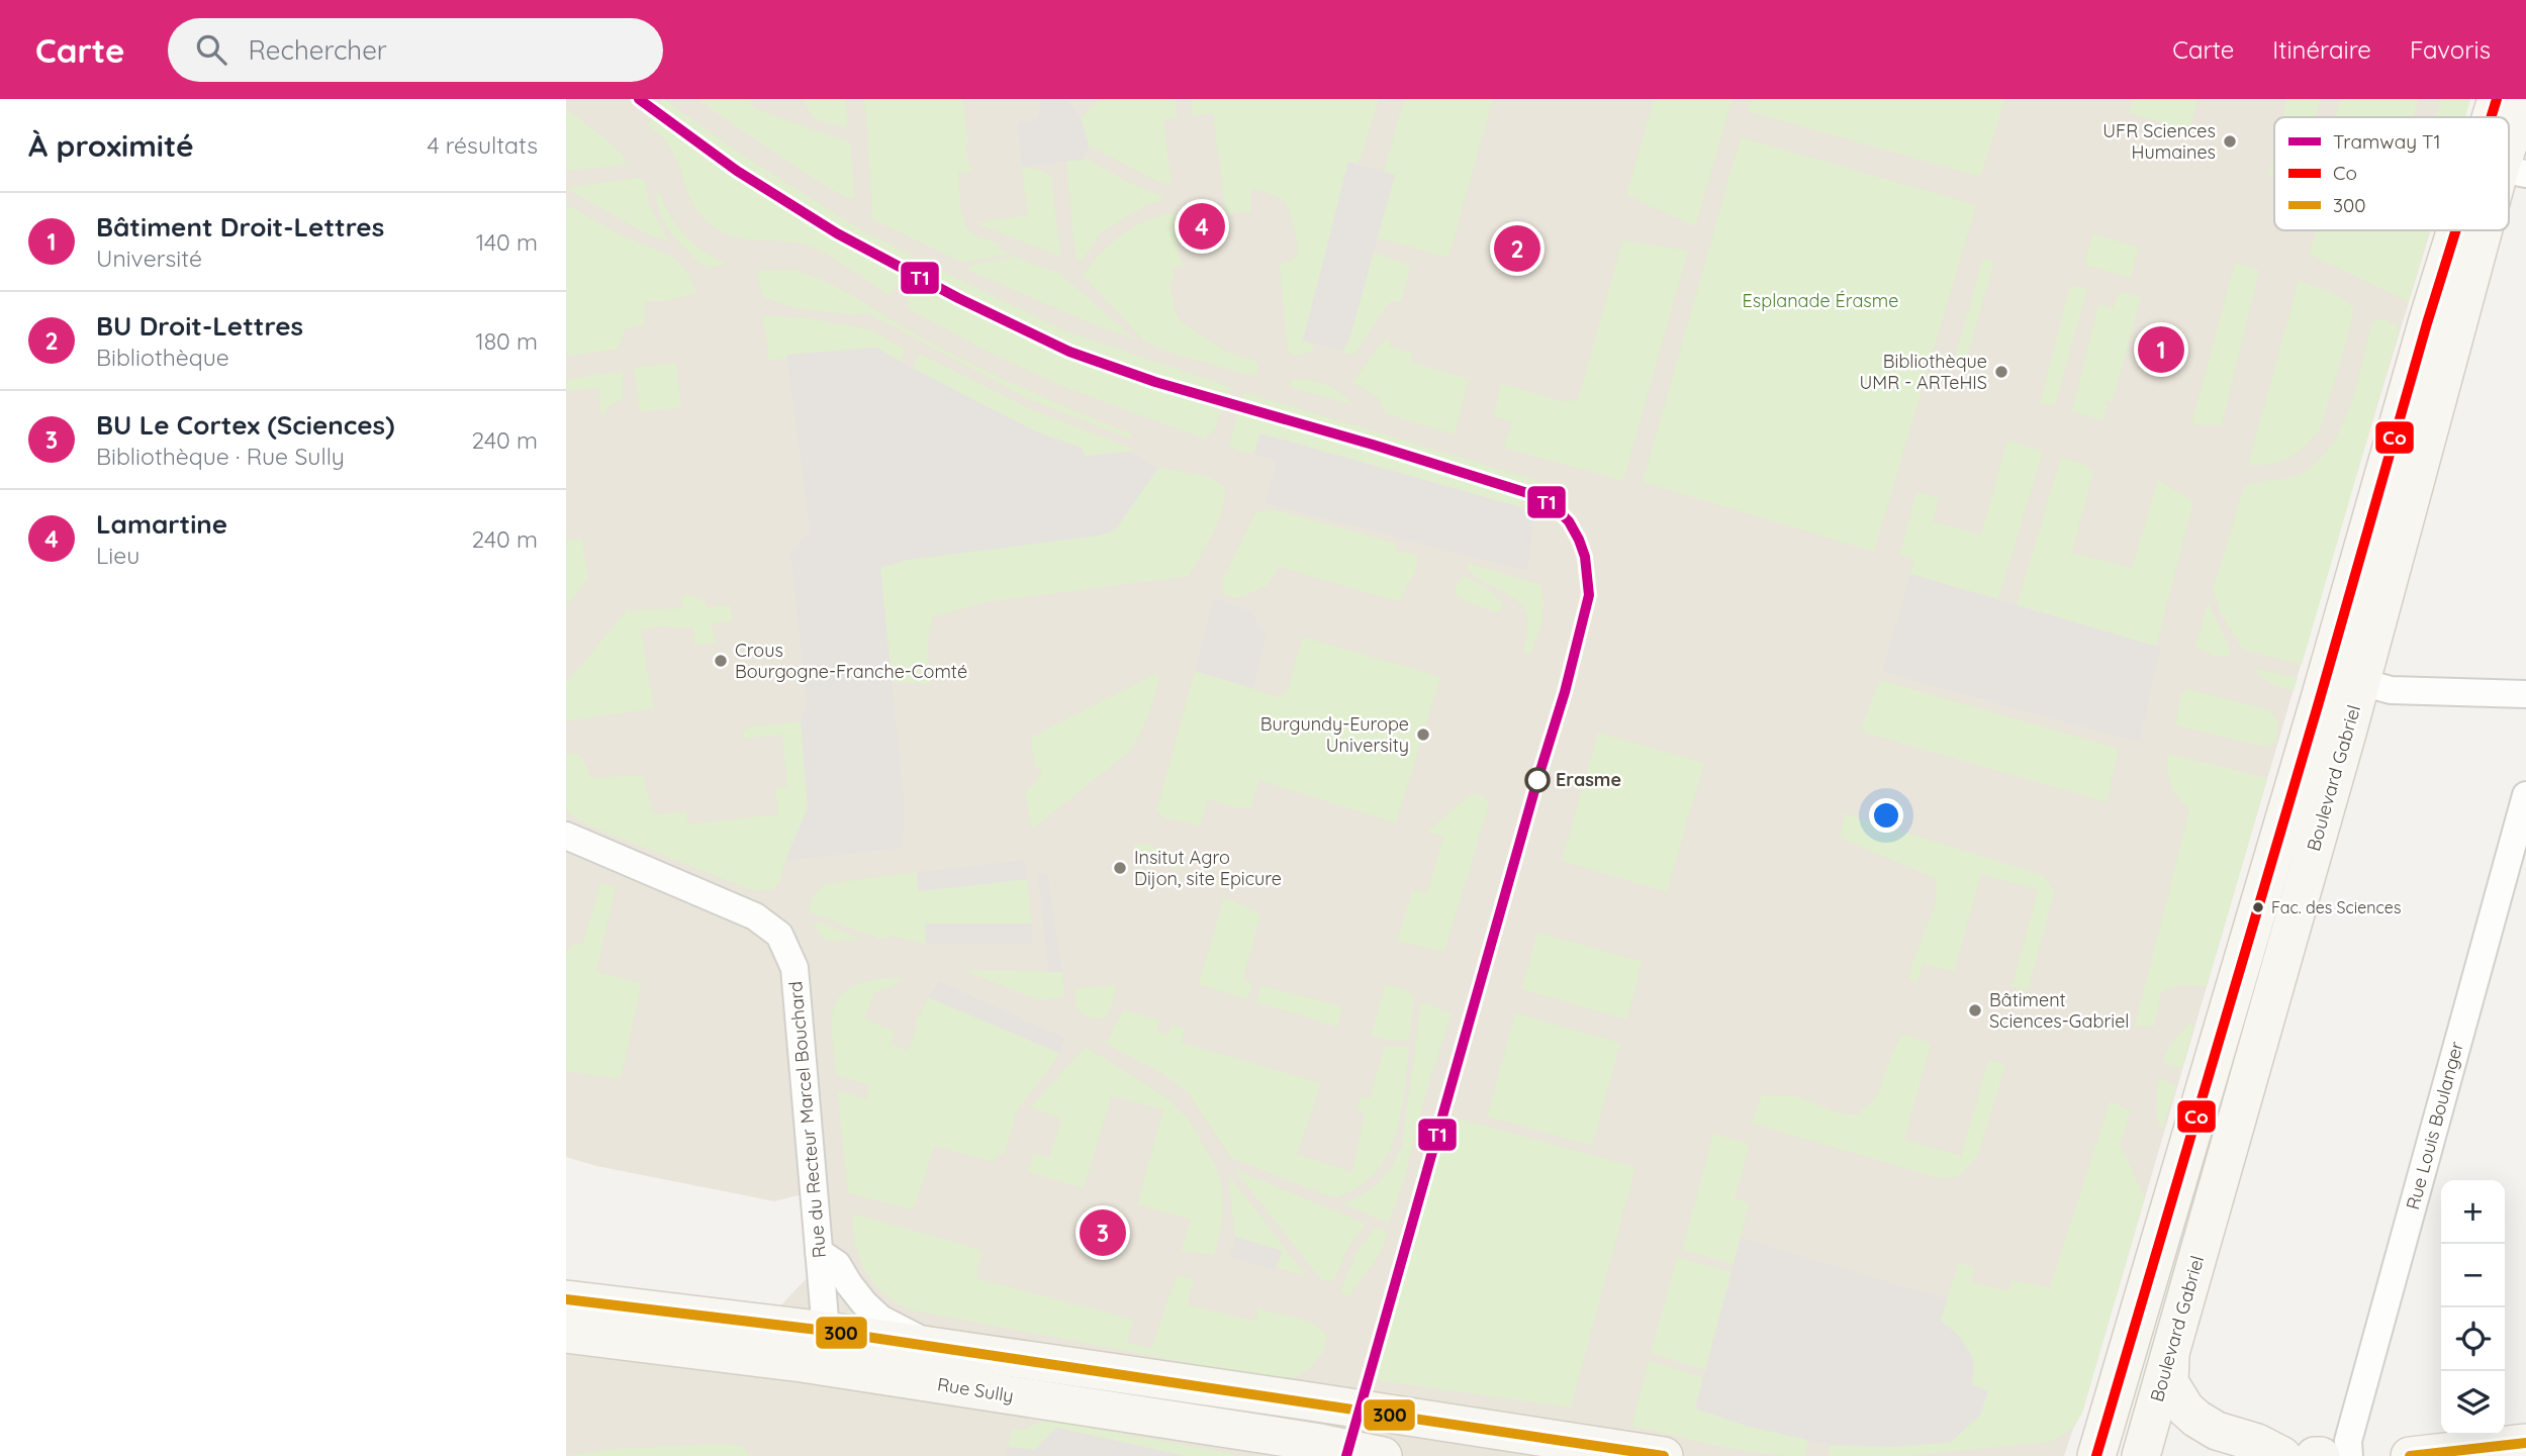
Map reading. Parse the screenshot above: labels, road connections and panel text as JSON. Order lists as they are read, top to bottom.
{
  "streets": {
    "main road": ["Boulevard Gabriel", "Rue Sully"],
    "street": ["Rue du Recteur Marcel Bouchard", "Rue Louis Boulanger"]
  },
  "crossings": [
    ["Rue du Recteur Marcel Bouchard", "Rue Sully"]
  ],
  "parks": ["Esplanade Érasme"],
  "places": [
    "UFR Sciences Humaines",
    "Bibliothèque UMR - ARTeHIS",
    "Crous Bourgogne-Franche-Comté",
    "Burgundy-Europe University",
    "Erasme",
    "Insitut Agro Dijon, site Epicure",
    "Fac. des Sciences",
    "Bâtiment Sciences-Gabriel"
  ],
  "lines": ["tram line T1", "transit line Co", "transit line 300"],
  "legend": ["Tramway T1", "Co", "300"],
  "page": {
    "header": "Carte",
    "search": "Rechercher",
    "nav": ["Carte", "Itinéraire", "Favoris"],
    "heading": ["À proximité", "4 résultats"],
    "list": [
      {
        "mark": "1",
        "name": "Bâtiment Droit-Lettres",
        "note": "Université",
        "value": "140 m"
      },
      {
        "mark": "2",
        "name": "BU Droit-Lettres",
        "note": "Bibliothèque",
        "value": "180 m"
      },
      {
        "mark": "3",
        "name": "BU Le Cortex (Sciences)",
        "note": "Bibliothèque · Rue Sully",
        "value": "240 m"
      },
      {
        "mark": "4",
        "name": "Lamartine",
        "note": "Lieu",
        "value": "240 m"
      }
    ],
    "pins": [
      "4",
      "2",
      "1",
      "3"
    ],
    "map_buttons": ["+", "−"]
  }
}
